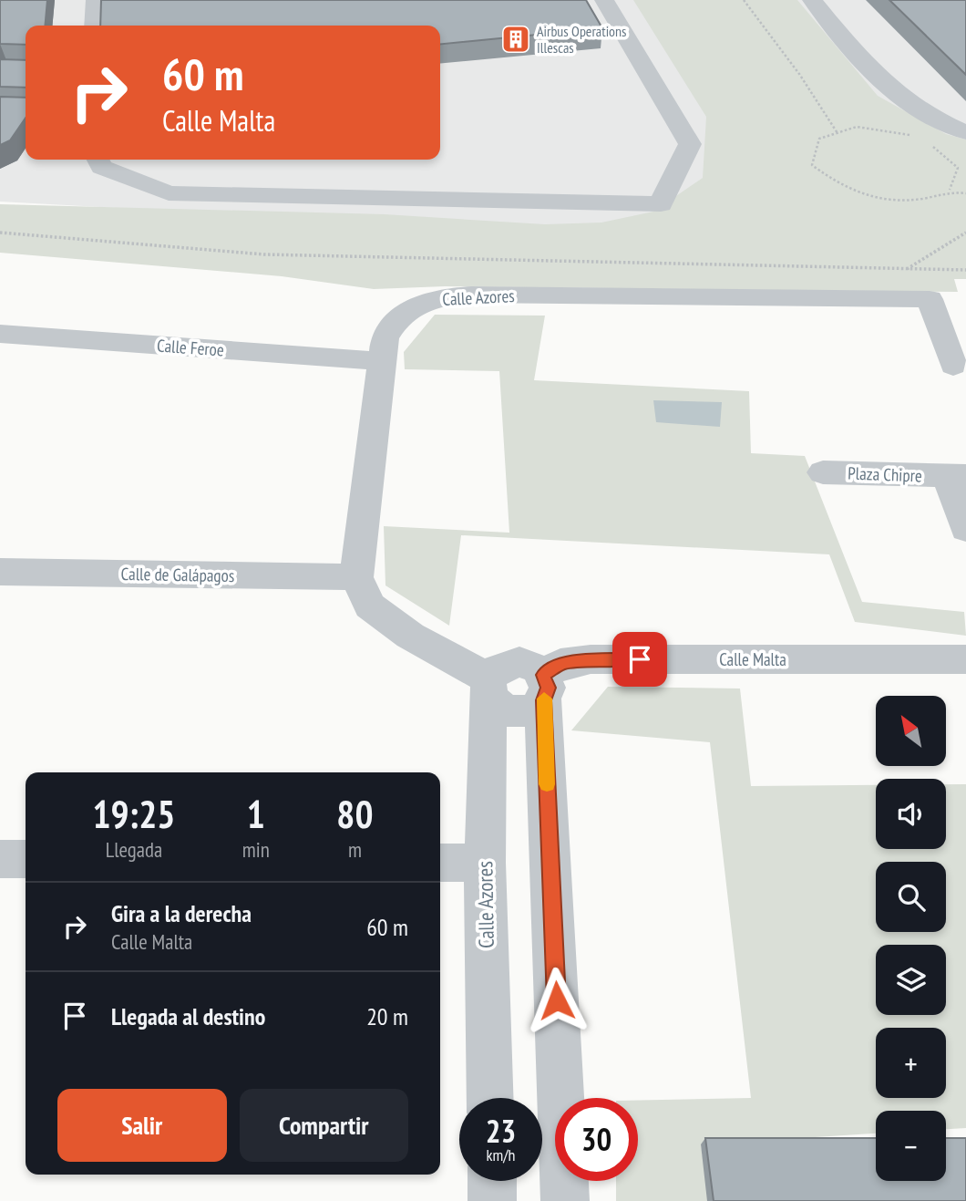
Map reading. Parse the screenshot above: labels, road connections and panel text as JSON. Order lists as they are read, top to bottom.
{
  "streets": {
    "street": [
      "Calle Azores",
      "Calle Feroe",
      "Plaza Chipre",
      "Calle de Galápagos",
      "Calle Malta"
    ]
  },
  "crossings": [
    ["Calle Azores", "Calle Feroe"],
    ["Calle Azores", "Calle de Galápagos"]
  ],
  "places": {
    "building": ["Airbus Operations Illescas"]
  },
  "north": "top left",
  "page": {
    "turn": ["60 m", "Calle Malta"],
    "map_buttons": ["+", "−"],
    "eta": [
      "19:25",
      "Llegada",
      "1",
      "min",
      "80",
      "m"
    ],
    "list": [
      {
        "name": "Gira a la derecha",
        "note": "Calle Malta",
        "value": "60 m"
      },
      {
        "name": "Llegada al destino",
        "value": "20 m"
      }
    ],
    "buttons": ["Salir", "Compartir"],
    "speed": "23 km/h",
    "limit": "30"
  }
}
